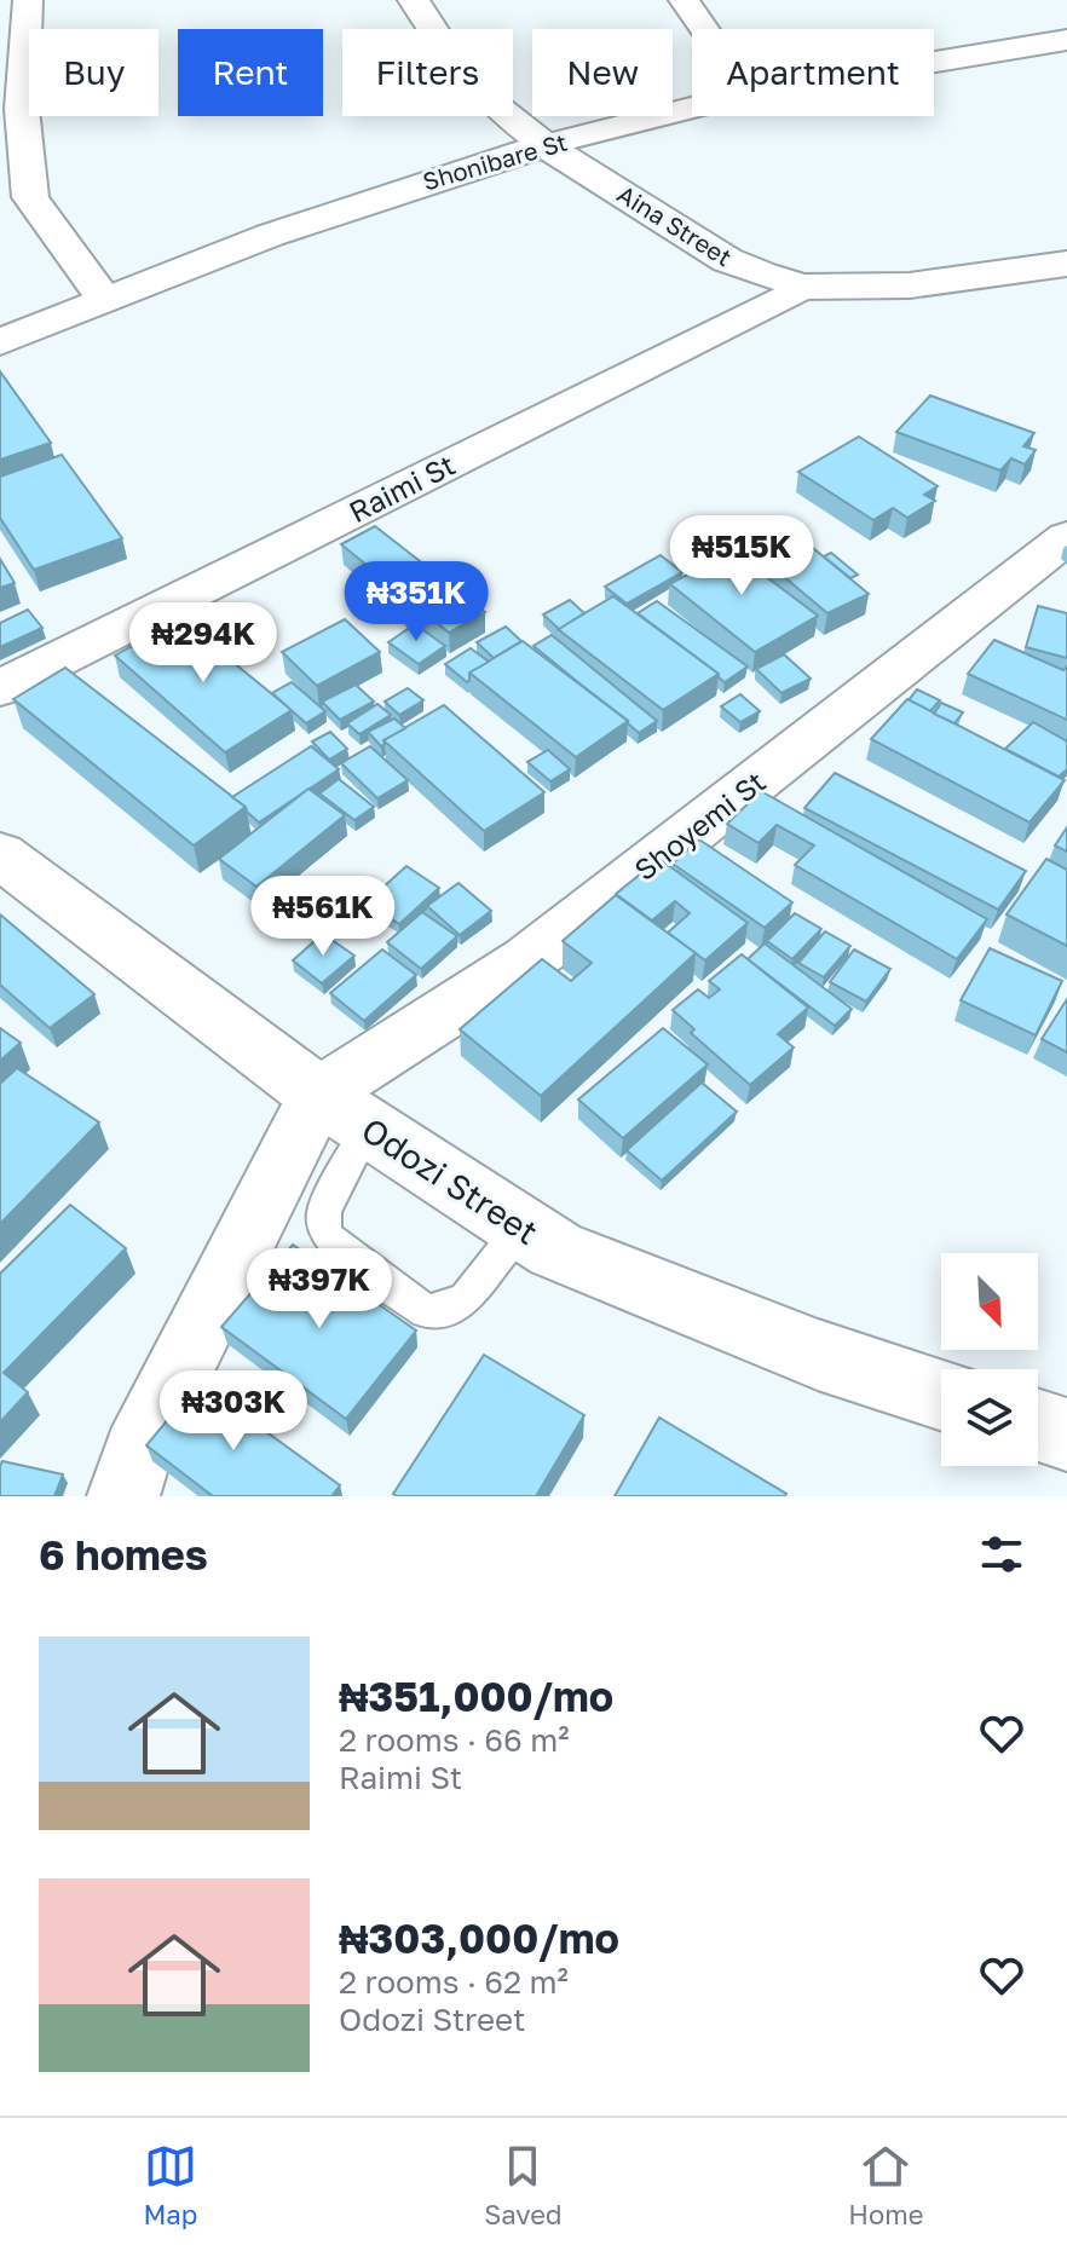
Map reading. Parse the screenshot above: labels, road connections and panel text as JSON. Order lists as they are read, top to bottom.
{
  "streets": {
    "street": [
      "Shonibare St",
      "Aina Street",
      "Raimi St",
      "Shoyemi St",
      "Odozi Street"
    ]
  },
  "crossings": [
    ["Shonibare St", "Aina Street"],
    ["Aina Street", "Raimi St"],
    ["Shoyemi St", "Odozi Street"]
  ],
  "north": "bottom right",
  "page": {
    "chip": [
      "Buy",
      "Rent",
      "Filters",
      "New",
      "Apartment"
    ],
    "price": [
      "₦515K",
      "₦351K",
      "₦294K",
      "₦561K",
      "₦397K",
      "₦303K"
    ],
    "heading": "6 homes",
    "list": [
      {
        "name": "₦351,000/mo",
        "note": "2 rooms · 66 m² · Raimi St"
      },
      {
        "name": "₦303,000/mo",
        "note": "2 rooms · 62 m² · Odozi Street"
      }
    ],
    "tabs": ["Map", "Saved", "Home"]
  }
}
